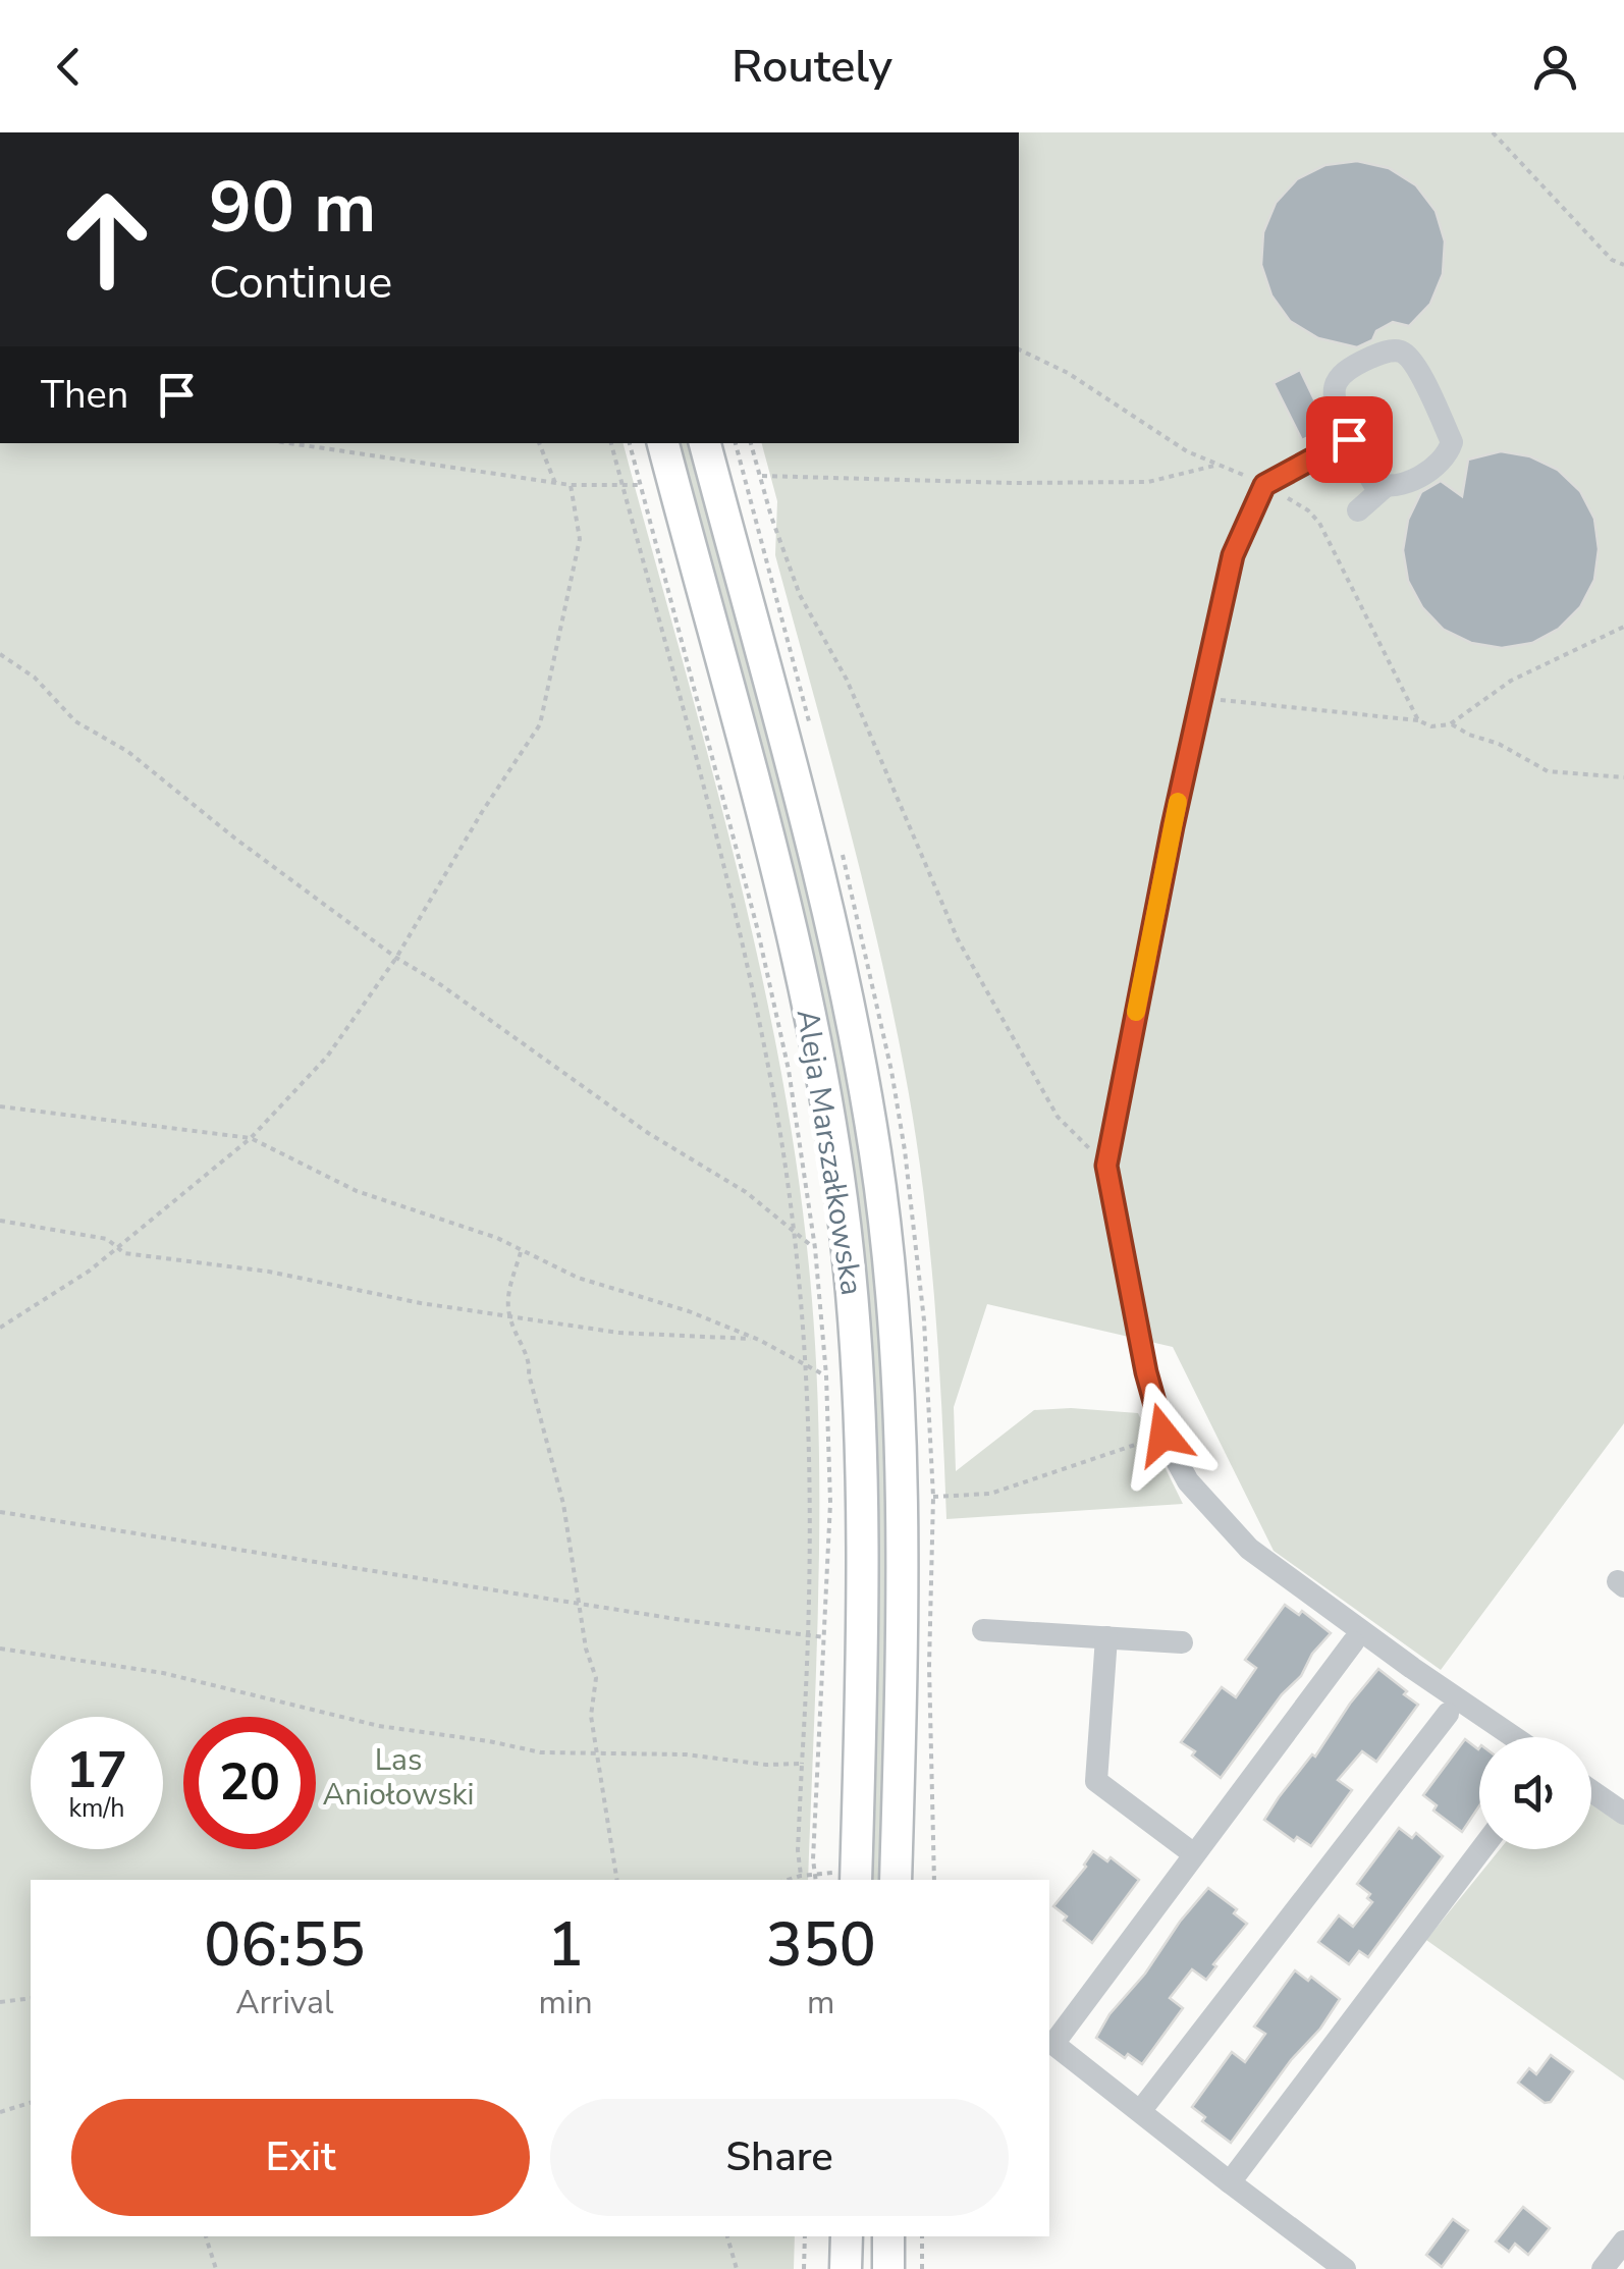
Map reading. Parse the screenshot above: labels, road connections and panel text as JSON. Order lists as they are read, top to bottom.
{
  "streets": {
    "main road": ["Aleja Marszałkowska"]
  },
  "parks": ["Las Aniołowski"],
  "page": {
    "header": "Routely",
    "turn": ["90 m", "Continue"],
    "then": "Then",
    "speed": "17 km/h",
    "limit": "20",
    "eta": [
      "06:55",
      "Arrival",
      "1",
      "min",
      "350",
      "m"
    ],
    "buttons": ["Exit", "Share"]
  }
}
